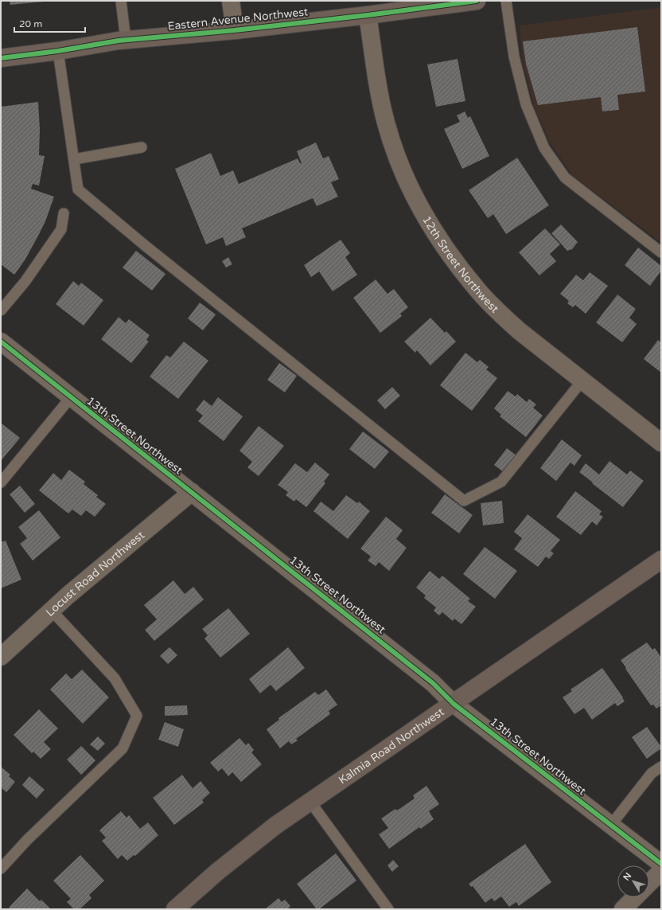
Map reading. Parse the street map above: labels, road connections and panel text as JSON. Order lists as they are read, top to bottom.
{
  "streets": {
    "street": [
      "Eastern Avenue Northwest",
      "12th Street Northwest",
      "13th Street Northwest",
      "Locust Road Northwest",
      "Kalmia Road Northwest"
    ]
  },
  "crossings": [
    ["Eastern Avenue Northwest", "12th Street Northwest"],
    ["13th Street Northwest", "Locust Road Northwest"],
    ["13th Street Northwest", "Kalmia Road Northwest"]
  ],
  "scale_bar": "20 m",
  "north": "top left"
}
